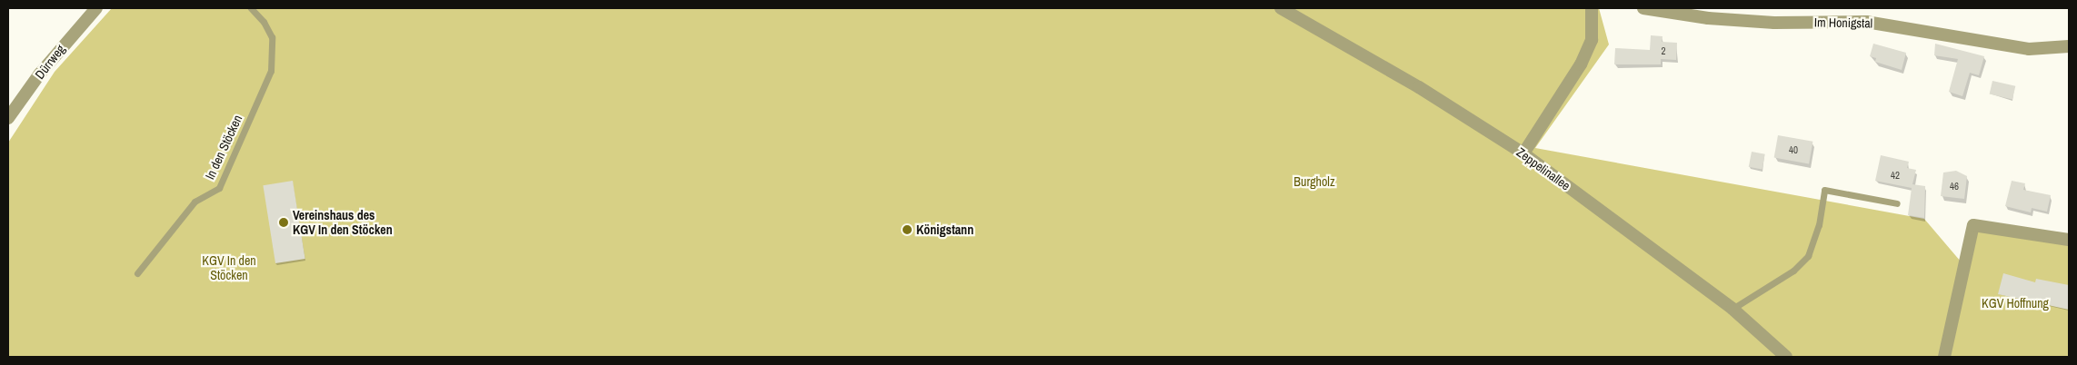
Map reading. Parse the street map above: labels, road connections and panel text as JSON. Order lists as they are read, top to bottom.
{
  "streets": {
    "street": ["Im Honigstal", "Dürrweg", "Zeppelinallee"],
    "lane": ["In den Stöcken"]
  },
  "parks": ["Burgholz", "KGV In den Stöcken", "KGV Hoffnung"],
  "places": ["Vereinshaus des KGV In den Stöcken", "Königstann"],
  "house_numbers": [
    "2",
    "40",
    "42",
    "46"
  ]
}
